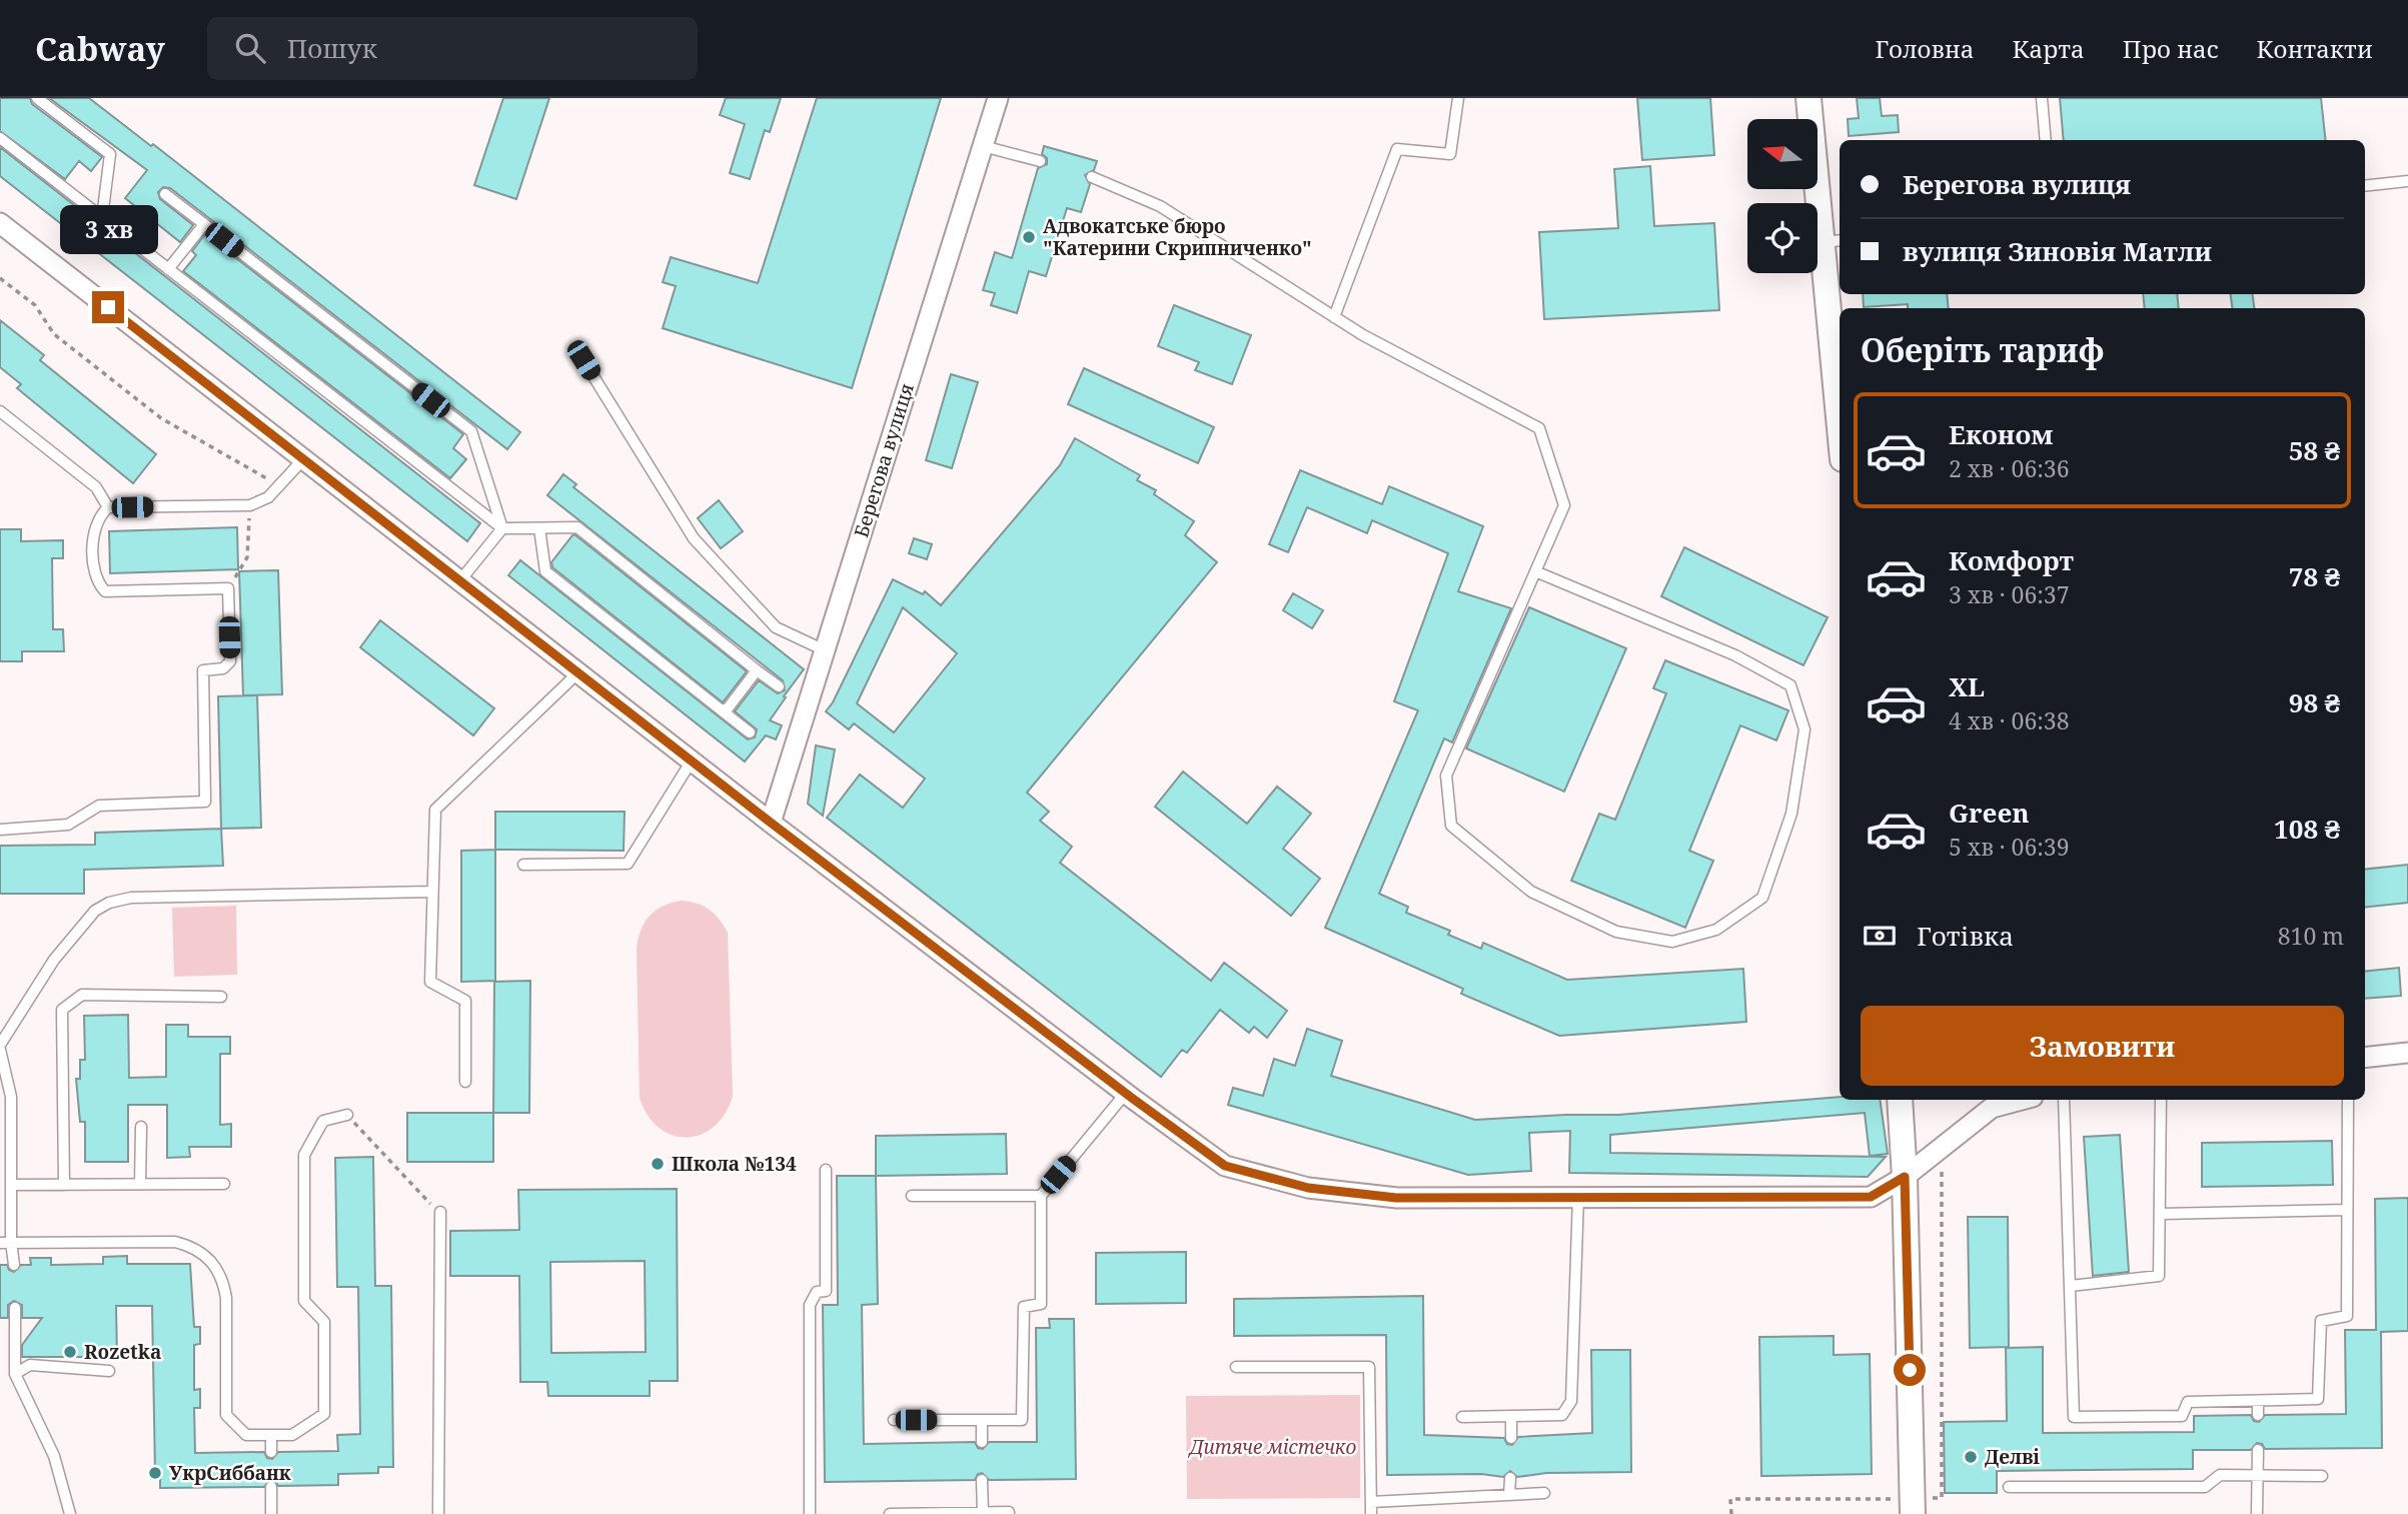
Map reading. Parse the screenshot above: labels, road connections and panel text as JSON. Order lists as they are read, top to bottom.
{
  "streets": {
    "street": ["Берегова вулиця"]
  },
  "parks": ["Дитяче містечко"],
  "places": [
    "Адвокатське бюро \"Катерини Скрипниченко\"",
    "Школа №134",
    "Rozetka",
    "Делві",
    "УкрСиббанк"
  ],
  "north": "left",
  "page": {
    "header": "Cabway",
    "search": "Пошук",
    "nav": [
      "Головна",
      "Карта",
      "Про нас",
      "Контакти"
    ],
    "banner": ["Берегова вулиця", "вулиця Зиновія Матли"],
    "bubble": "3 хв",
    "heading": "Оберіть тариф",
    "list": [
      {
        "name": "Економ",
        "note": "2 хв · 06:36",
        "value": "58 ₴"
      },
      {
        "name": "Комфорт",
        "note": "3 хв · 06:37",
        "value": "78 ₴"
      },
      {
        "name": "XL",
        "note": "4 хв · 06:38",
        "value": "98 ₴"
      },
      {
        "name": "Green",
        "note": "5 хв · 06:39",
        "value": "108 ₴"
      }
    ],
    "pay": ["Готівка", "810 m"],
    "buttons": "Замовити"
  }
}
